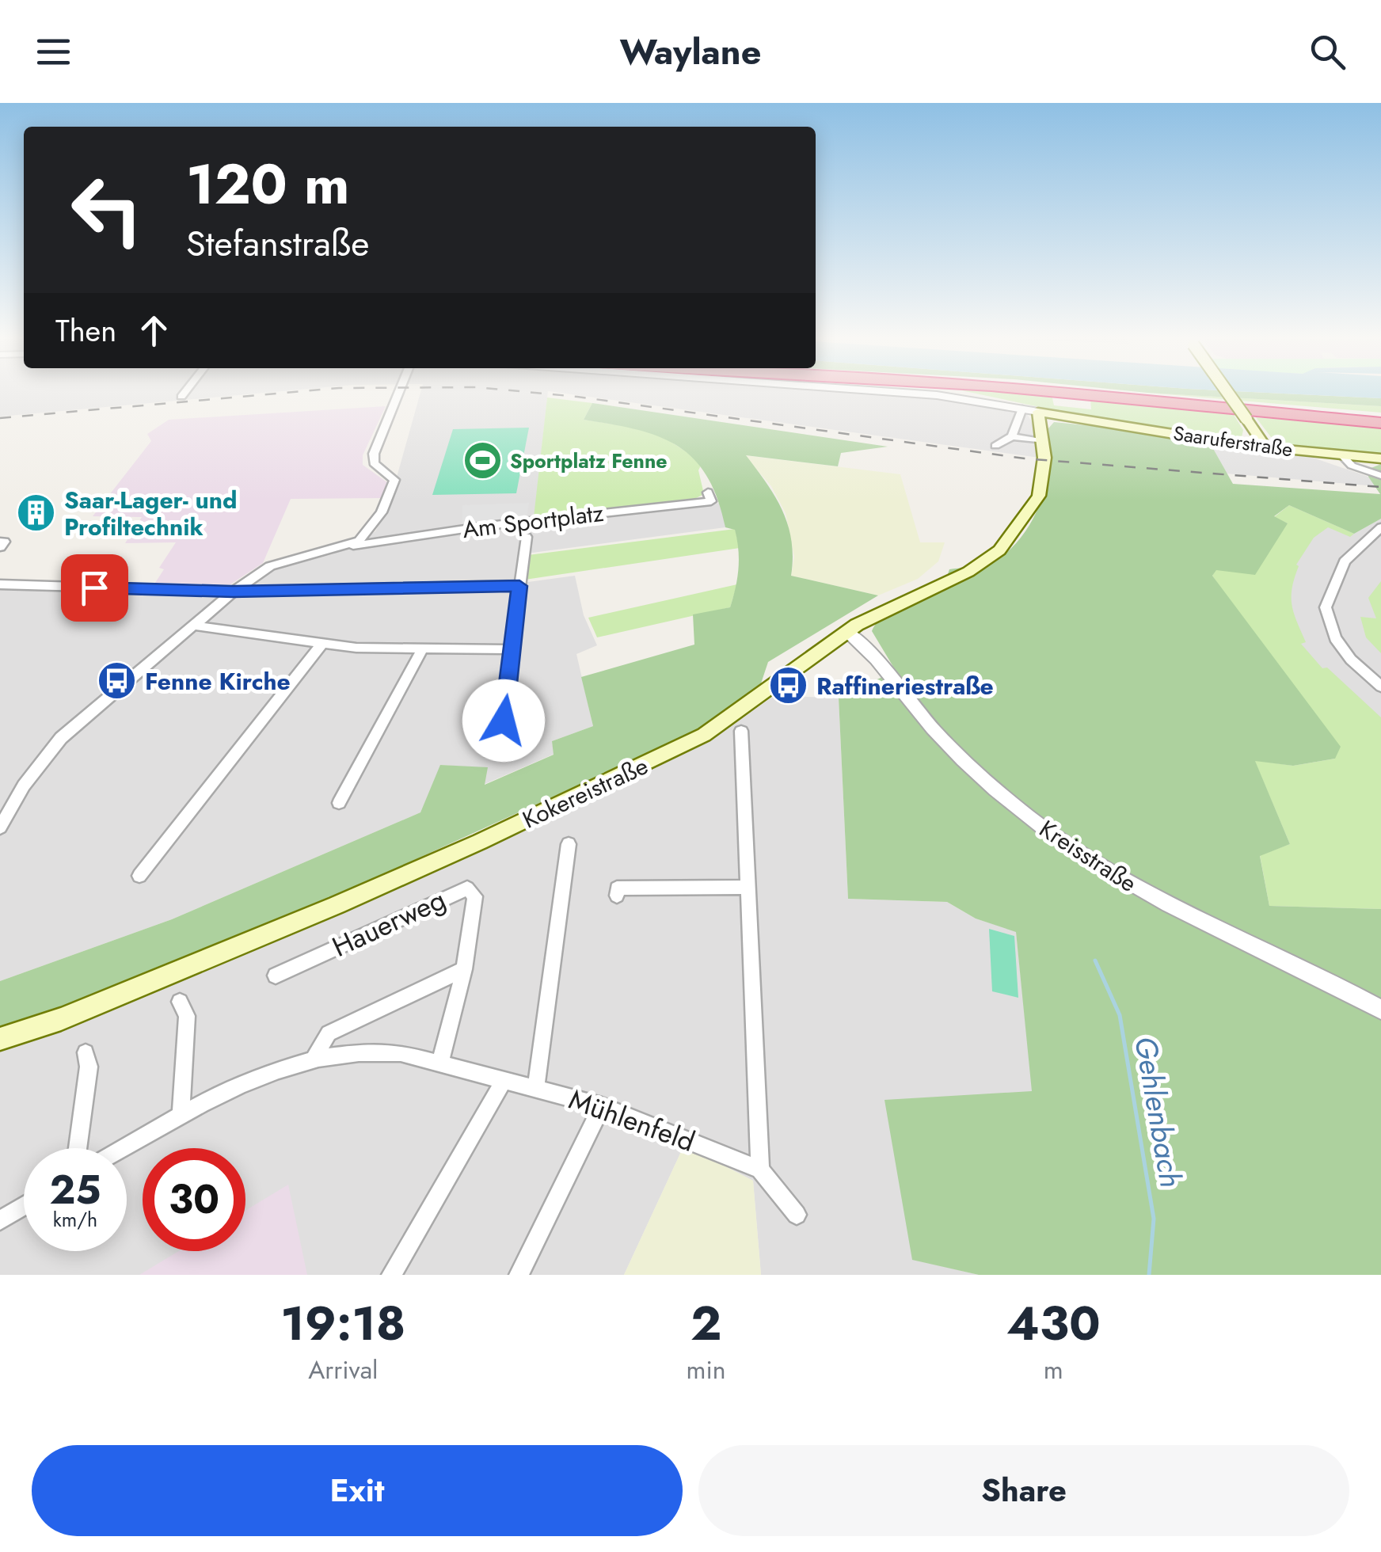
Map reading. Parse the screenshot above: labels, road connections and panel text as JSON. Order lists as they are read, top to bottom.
{
  "streets": {
    "main road": ["Saaruferstraße", "Kokereistraße"],
    "street": [
      "Am Sportplatz",
      "Kreisstraße",
      "Hauerweg",
      "Mühlenfeld"
    ]
  },
  "crossings": [
    ["Saaruferstraße", "Kokereistraße"],
    ["Kokereistraße", "Kreisstraße"],
    ["Hauerweg", "Mühlenfeld"]
  ],
  "water": ["Gehlenbach"],
  "places": {
    "sports": ["Sportplatz Fenne"],
    "building": ["Saar-Lager- und Profiltechnik"],
    "bus stop": ["Fenne Kirche", "Raffineriestraße"]
  },
  "page": {
    "header": "Waylane",
    "turn": ["120 m", "Stefanstraße"],
    "then": "Then",
    "speed": "25 km/h",
    "limit": "30",
    "eta": [
      "19:18",
      "Arrival",
      "2",
      "min",
      "430",
      "m"
    ],
    "buttons": ["Exit", "Share"]
  }
}
